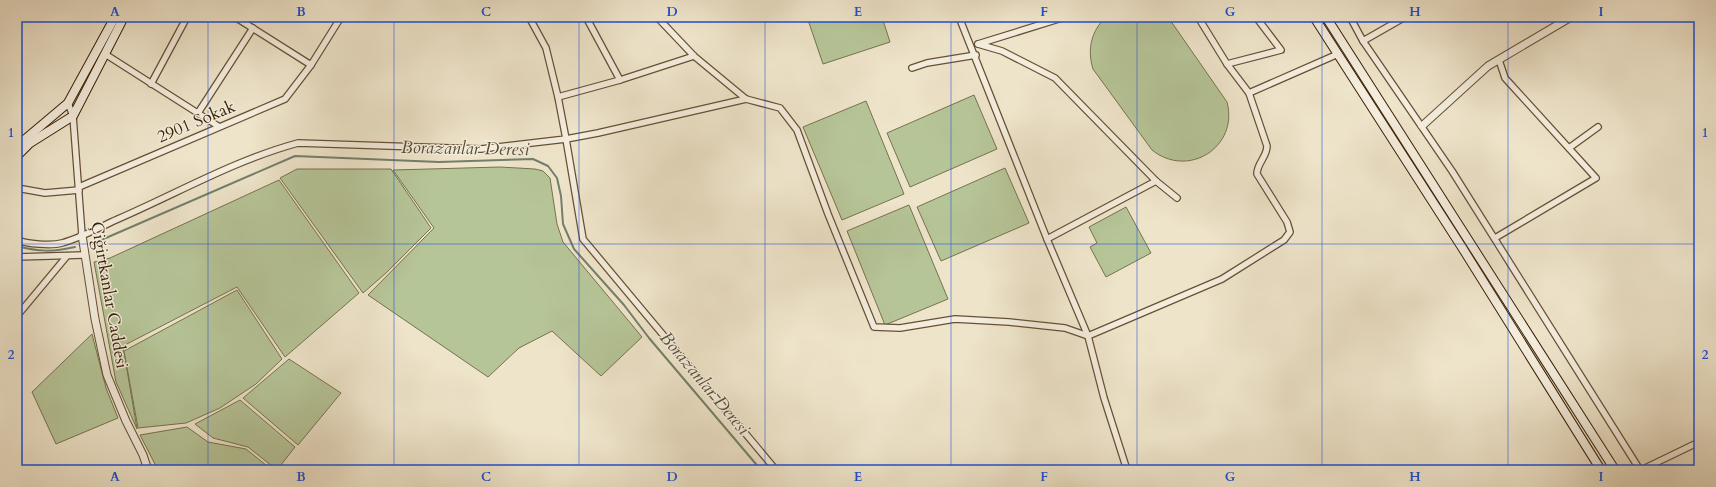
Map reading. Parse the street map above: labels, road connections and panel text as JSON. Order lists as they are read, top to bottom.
{
  "streets": {
    "street": ["2901 Sokak", "Çiğirtkanlar Caddesi"]
  },
  "crossings": [
    ["2901 Sokak", "Çiğirtkanlar Caddesi"]
  ],
  "water": ["Borazanlar Deresi"],
  "grid": {
    "columns": [
      "A",
      "B",
      "C",
      "D",
      "E",
      "F",
      "G",
      "H",
      "I"
    ],
    "rows": ["1", "2"]
  }
}
